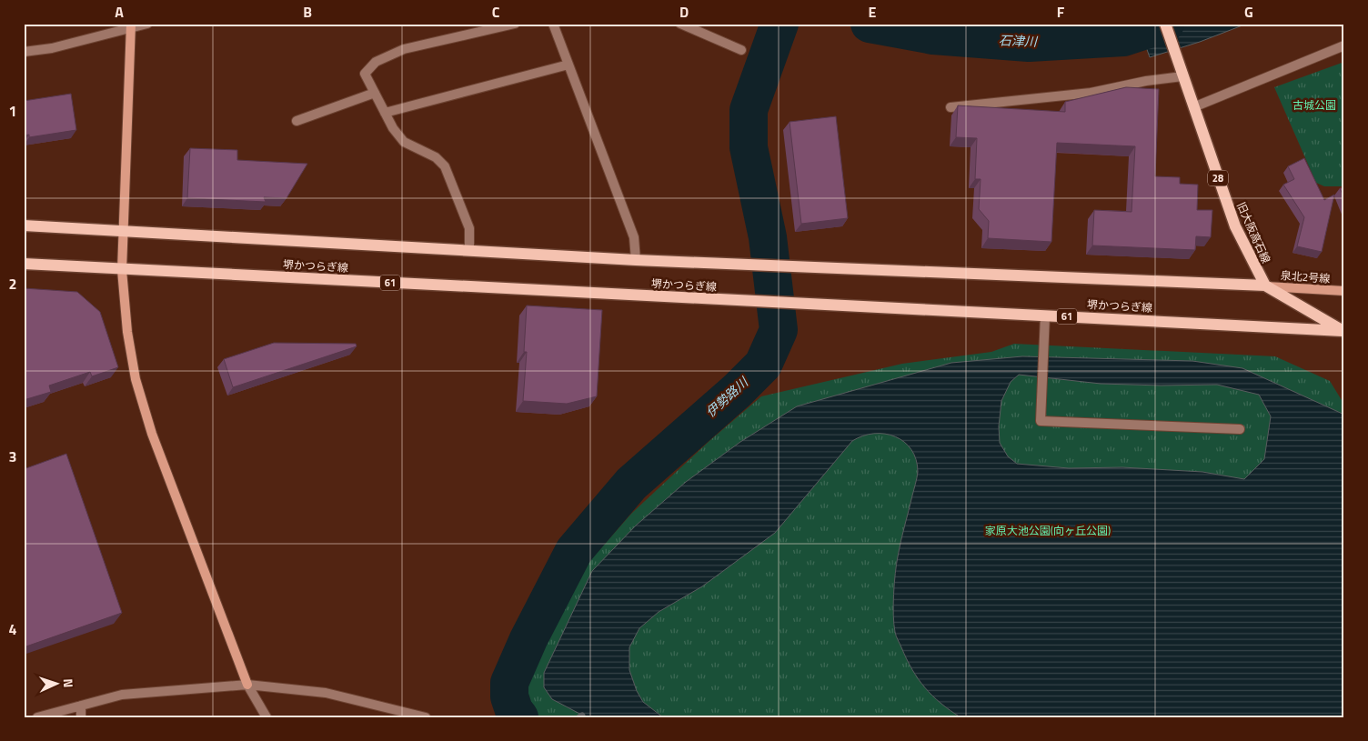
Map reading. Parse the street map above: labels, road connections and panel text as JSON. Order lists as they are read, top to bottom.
{
  "streets": {
    "main road": [
      "28",
      "旧大阪高石線",
      "堺かつらぎ線",
      "61"
    ],
    "street": ["泉北2号線"]
  },
  "crossings": [
    ["旧大阪高石線", "堺かつらぎ線"],
    ["旧大阪高石線", "泉北2号線"],
    ["堺かつらぎ線", "泉北2号線"]
  ],
  "water": ["石津川", "伊勢路川"],
  "parks": ["古城公園", "家原大池公園(向ヶ丘公園)"],
  "north": "right",
  "grid": {
    "columns": [
      "A",
      "B",
      "C",
      "D",
      "E",
      "F",
      "G"
    ],
    "rows": [
      "1",
      "2",
      "3",
      "4"
    ]
  }
}
